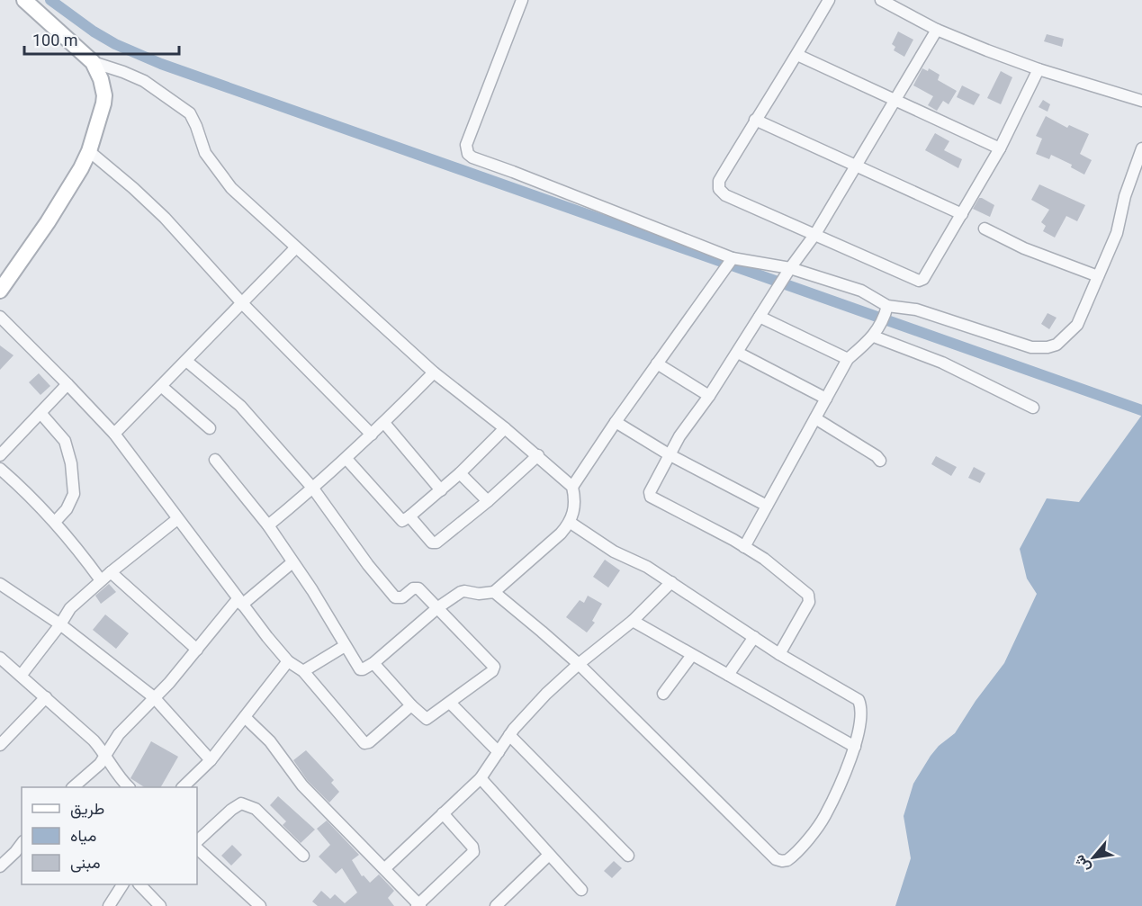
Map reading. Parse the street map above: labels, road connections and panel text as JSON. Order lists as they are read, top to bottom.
{
  "legend": ["طريق", "مياه", "مبنى"],
  "scale_bar": "100 m",
  "north": "bottom left"
}
